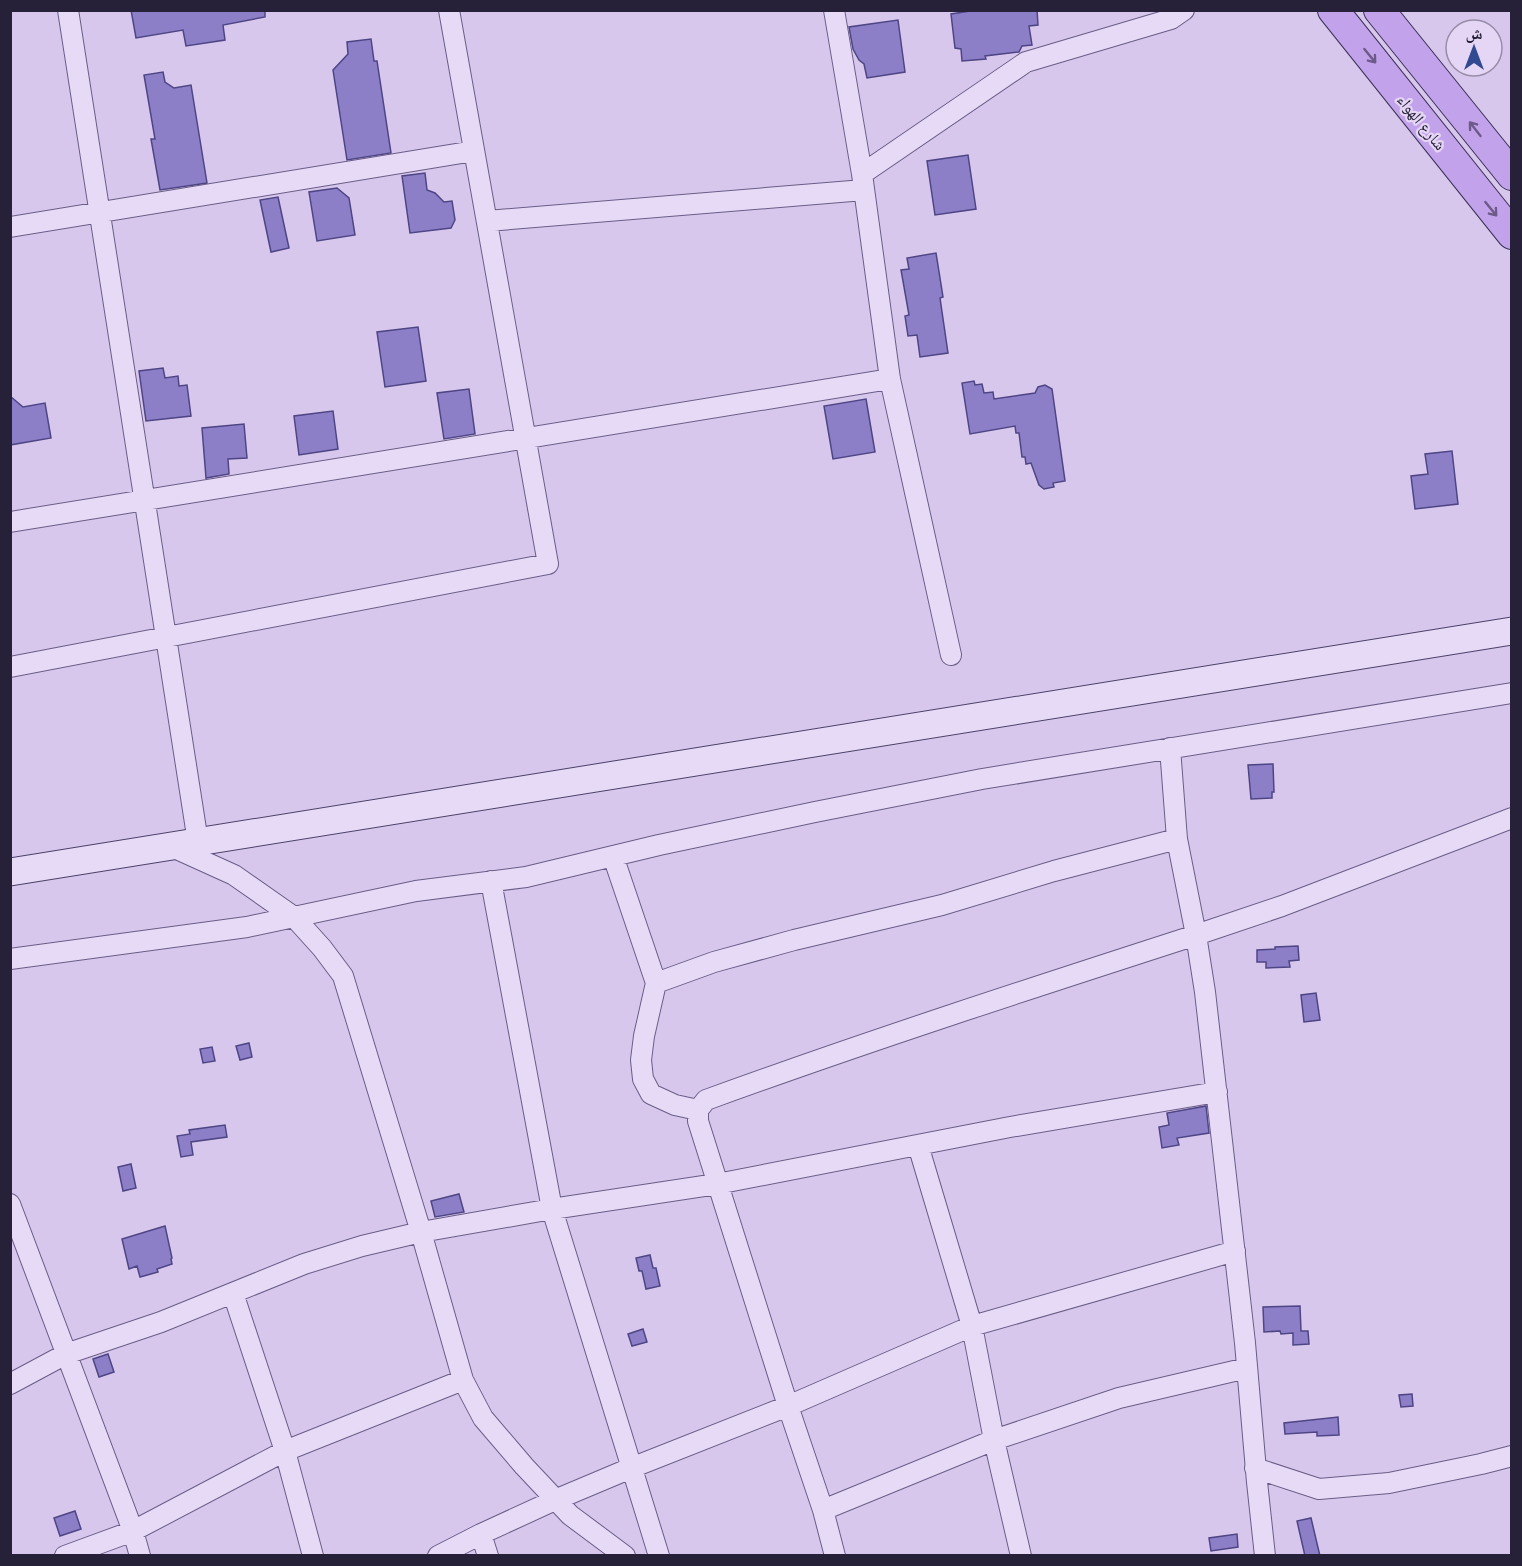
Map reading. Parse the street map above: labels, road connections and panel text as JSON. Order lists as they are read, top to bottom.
{
  "streets": {
    "main road": ["شارع الهواء"]
  },
  "north": "top"
}
